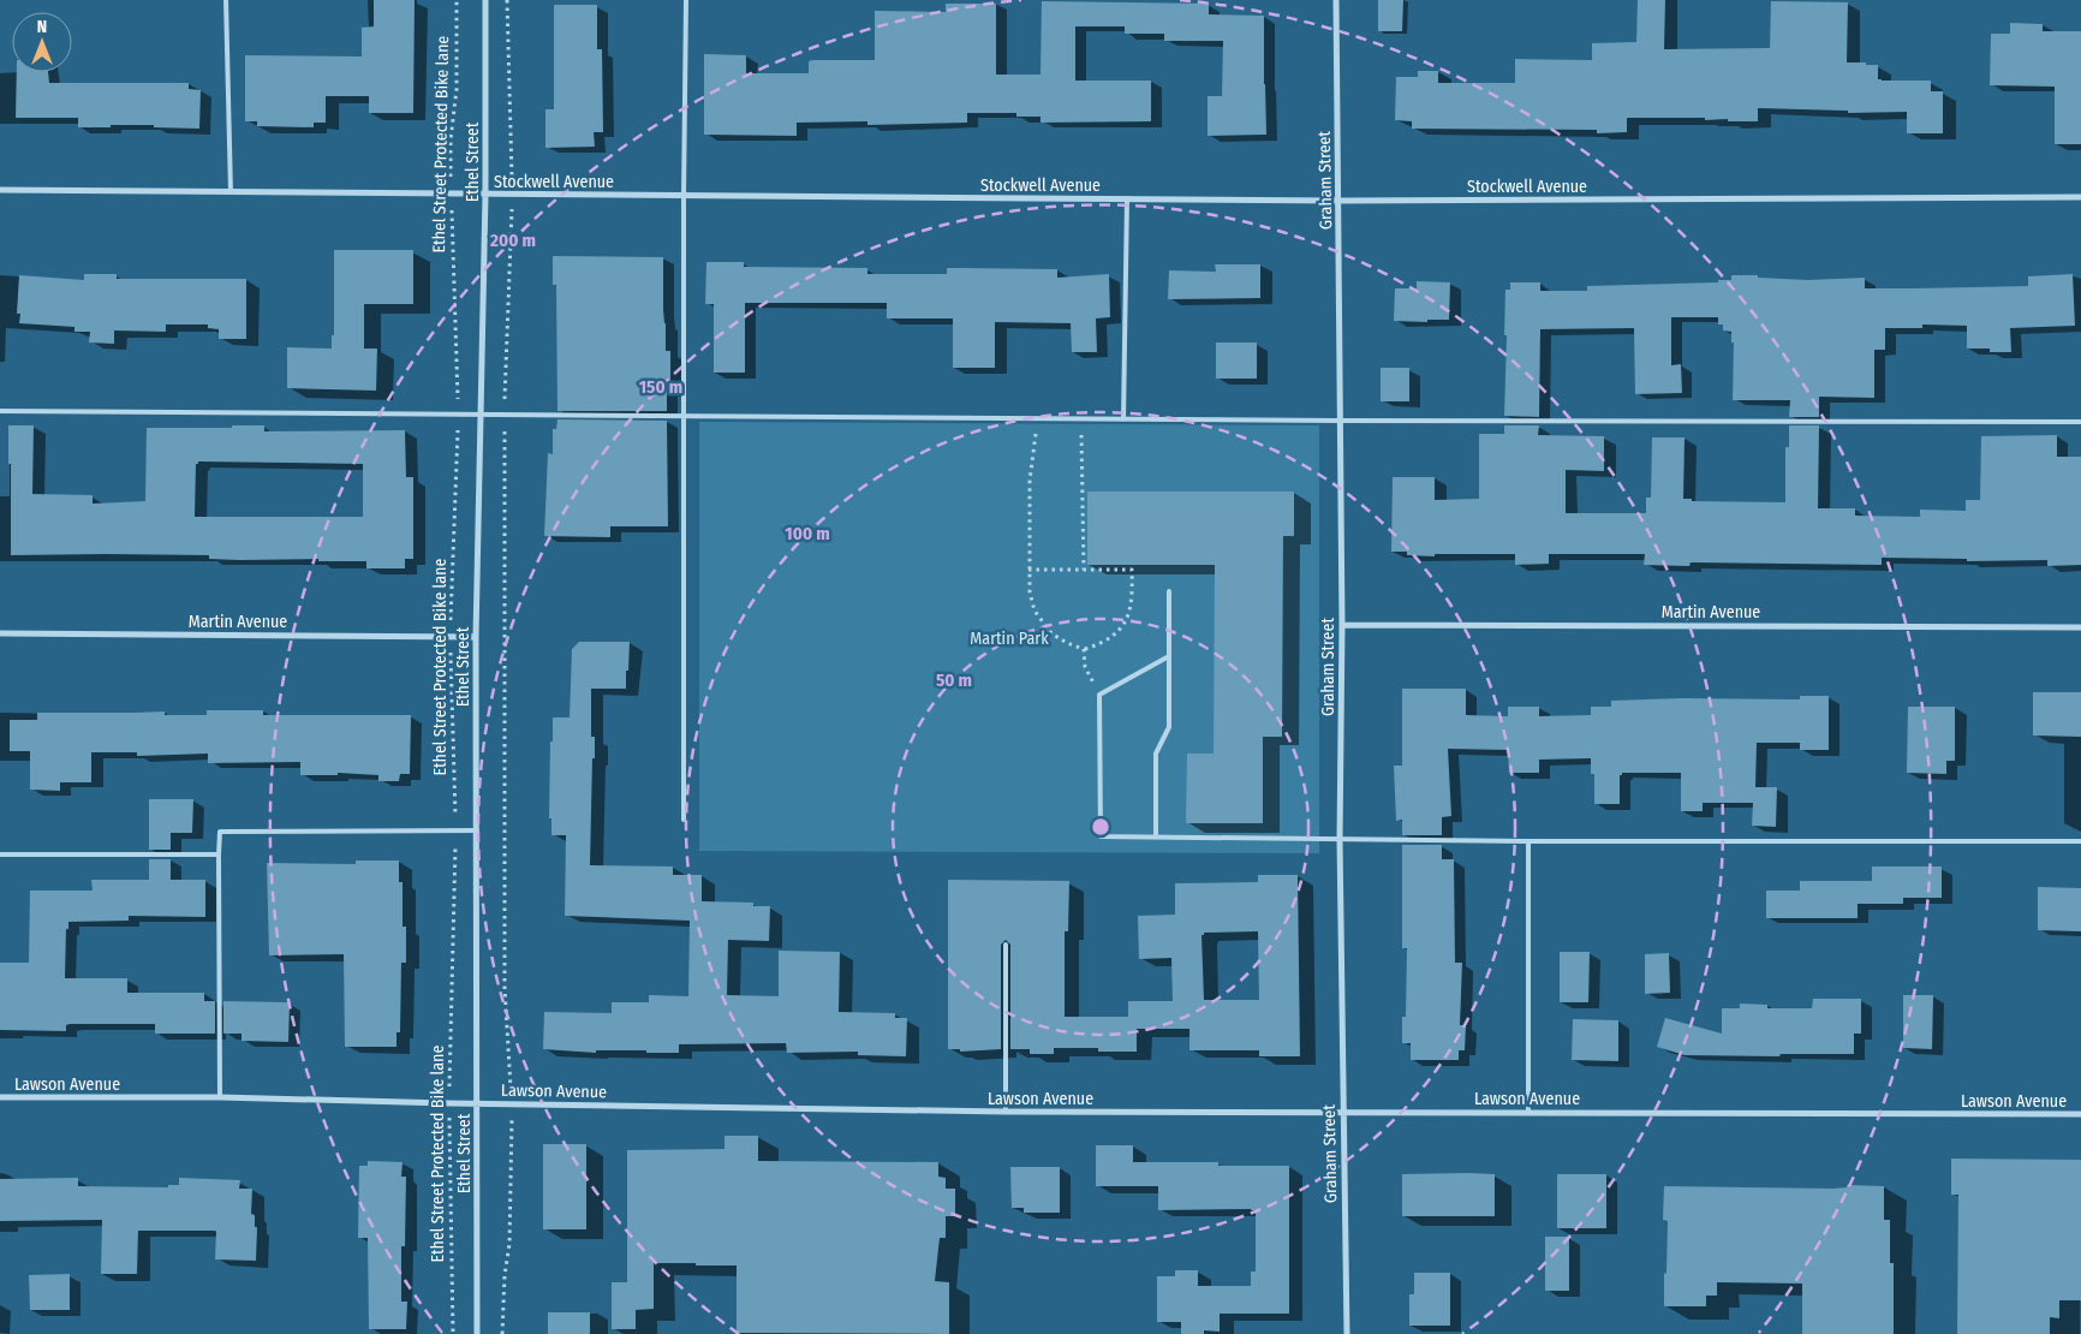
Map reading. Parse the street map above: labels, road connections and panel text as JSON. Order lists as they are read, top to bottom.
{
  "streets": {
    "street": [
      "Ethel Street",
      "Graham Street",
      "Stockwell Avenue",
      "Martin Avenue",
      "Lawson Avenue"
    ],
    "path": ["Ethel Street Protected Bike lane"]
  },
  "crossings": [
    ["Ethel Street Protected Bike lane", "Stockwell Avenue"],
    ["Ethel Street Protected Bike lane", "Martin Avenue"],
    ["Ethel Street Protected Bike lane", "Lawson Avenue"],
    ["Ethel Street", "Stockwell Avenue"],
    ["Ethel Street", "Martin Avenue"],
    ["Ethel Street", "Lawson Avenue"],
    ["Graham Street", "Stockwell Avenue"],
    ["Graham Street", "Martin Avenue"],
    ["Graham Street", "Lawson Avenue"]
  ],
  "parks": ["Martin Park"],
  "north": "top",
  "rings": [
    "200 m",
    "150 m",
    "100 m",
    "50 m"
  ]
}
